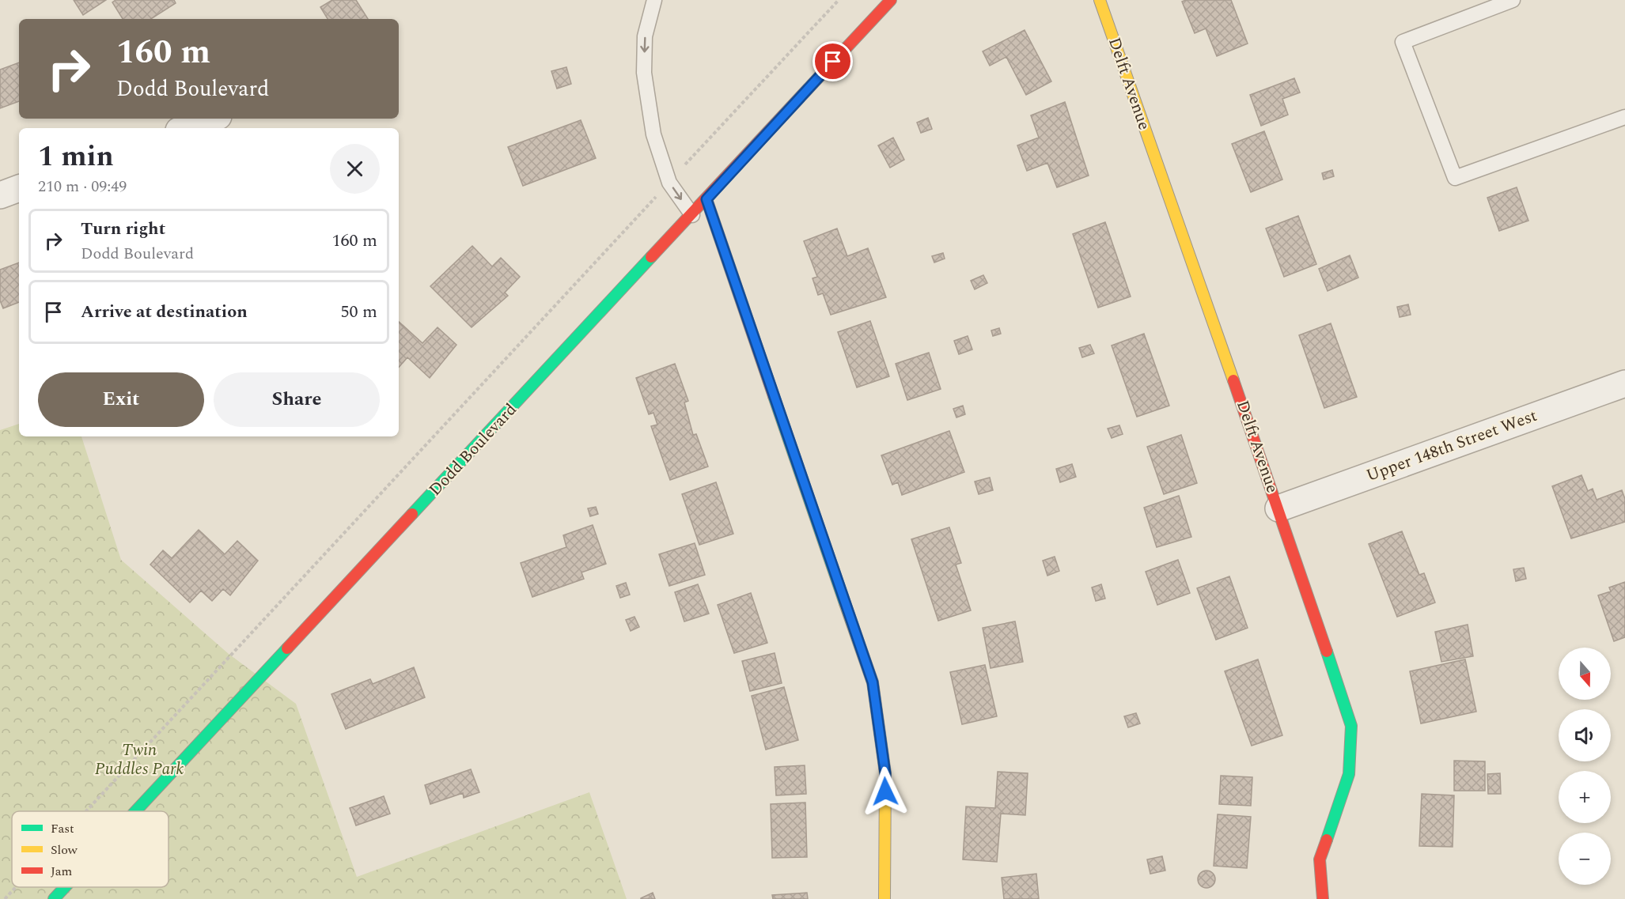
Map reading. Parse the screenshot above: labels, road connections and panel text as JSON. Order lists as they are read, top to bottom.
{
  "streets": {
    "street": ["Delft Avenue", "Upper 148th Street West", "Dodd Boulevard"]
  },
  "crossings": [
    ["Delft Avenue", "Upper 148th Street West"]
  ],
  "parks": ["Twin Puddles Park"],
  "legend": ["Fast", "Slow", "Jam"],
  "north": "bottom",
  "page": {
    "turn": ["160 m", "Dodd Boulevard"],
    "heading": ["1 min", "210 m · 09:49"],
    "list": [
      {
        "name": "Turn right",
        "note": "Dodd Boulevard",
        "value": "160 m"
      },
      {
        "name": "Arrive at destination",
        "value": "50 m"
      }
    ],
    "buttons": ["Exit", "Share"],
    "map_buttons": ["+", "−"]
  }
}
